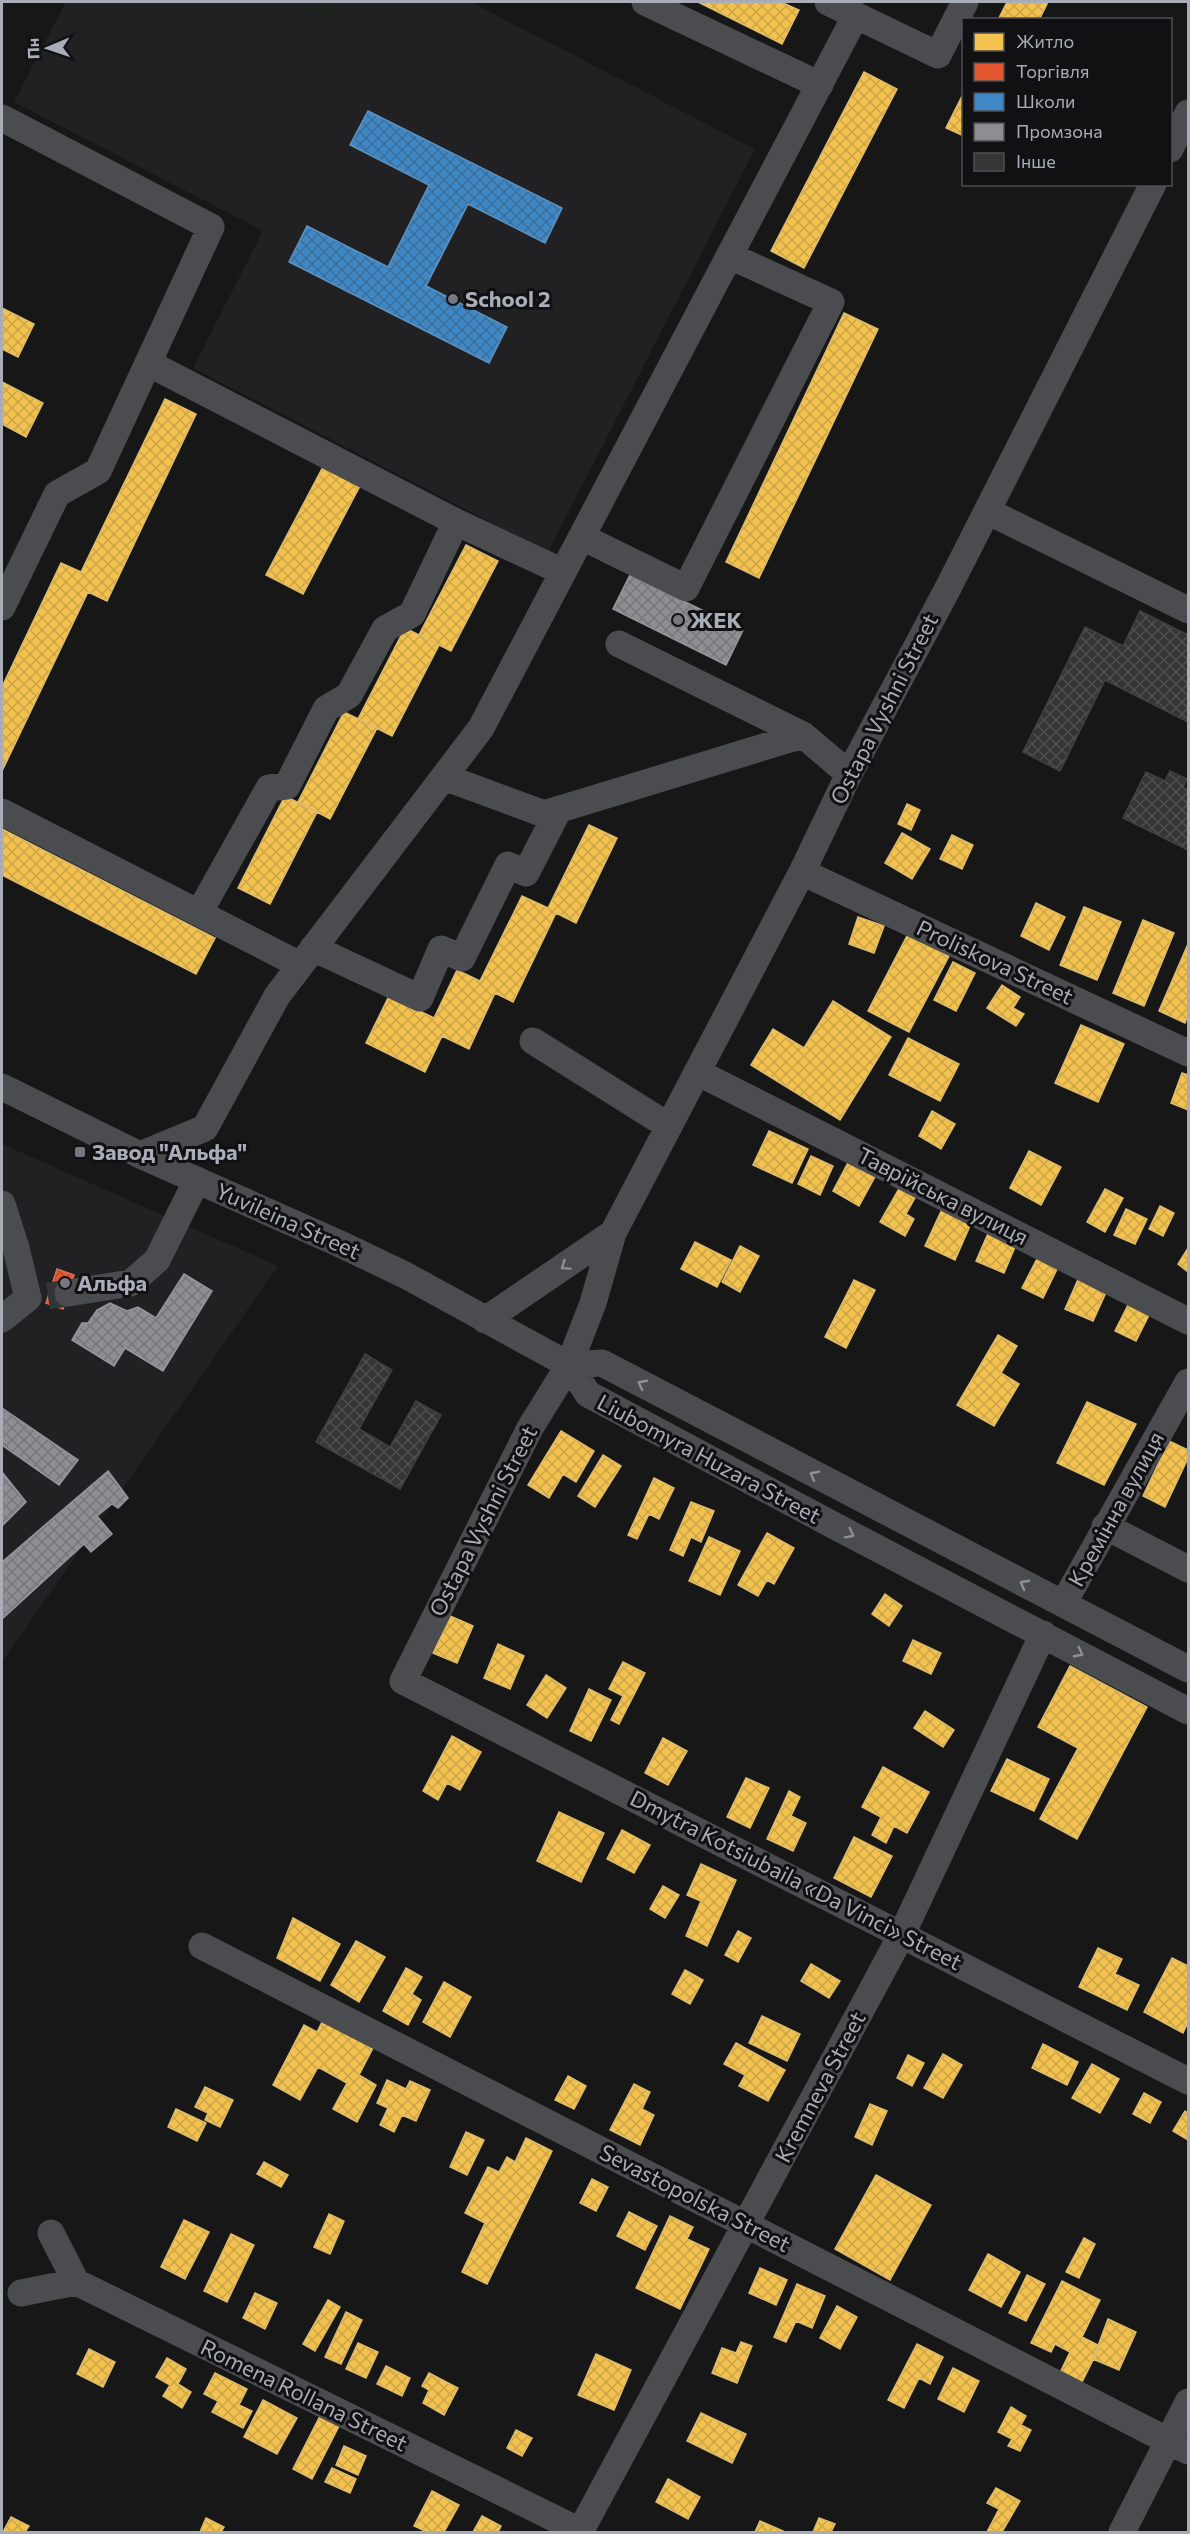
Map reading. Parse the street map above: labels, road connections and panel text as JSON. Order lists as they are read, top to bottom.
{
  "streets": {
    "street": [
      "Ostapa Vyshni Street",
      "Proliskova Street",
      "Таврійська вулиця",
      "Yuvileina Street",
      "Liubomyra Huzara Street",
      "Кремінна вулиця",
      "Dmytra Kotsiubaila «Da Vinci» Street",
      "Kremneva Street",
      "Sevastopolska Street",
      "Romena Rollana Street"
    ]
  },
  "crossings": [
    ["Ostapa Vyshni Street", "Proliskova Street"],
    ["Ostapa Vyshni Street", "Таврійська вулиця"],
    ["Ostapa Vyshni Street", "Yuvileina Street"],
    ["Ostapa Vyshni Street", "Liubomyra Huzara Street"],
    ["Ostapa Vyshni Street", "Dmytra Kotsiubaila «Da Vinci» Street"],
    ["Yuvileina Street", "Liubomyra Huzara Street"],
    ["Liubomyra Huzara Street", "Кремінна вулиця"],
    ["Liubomyra Huzara Street", "Kremneva Street"],
    ["Dmytra Kotsiubaila «Da Vinci» Street", "Kremneva Street"],
    ["Kremneva Street", "Sevastopolska Street"],
    ["Kremneva Street", "Romena Rollana Street"]
  ],
  "places": {
    "other": ["School 2", "ЖЕК", "Альфа"],
    "transit": ["Завод \"Альфа\""]
  },
  "legend": [
    "Житло",
    "Торгівля",
    "Школи",
    "Промзона",
    "Інше"
  ],
  "north": "left"
}
